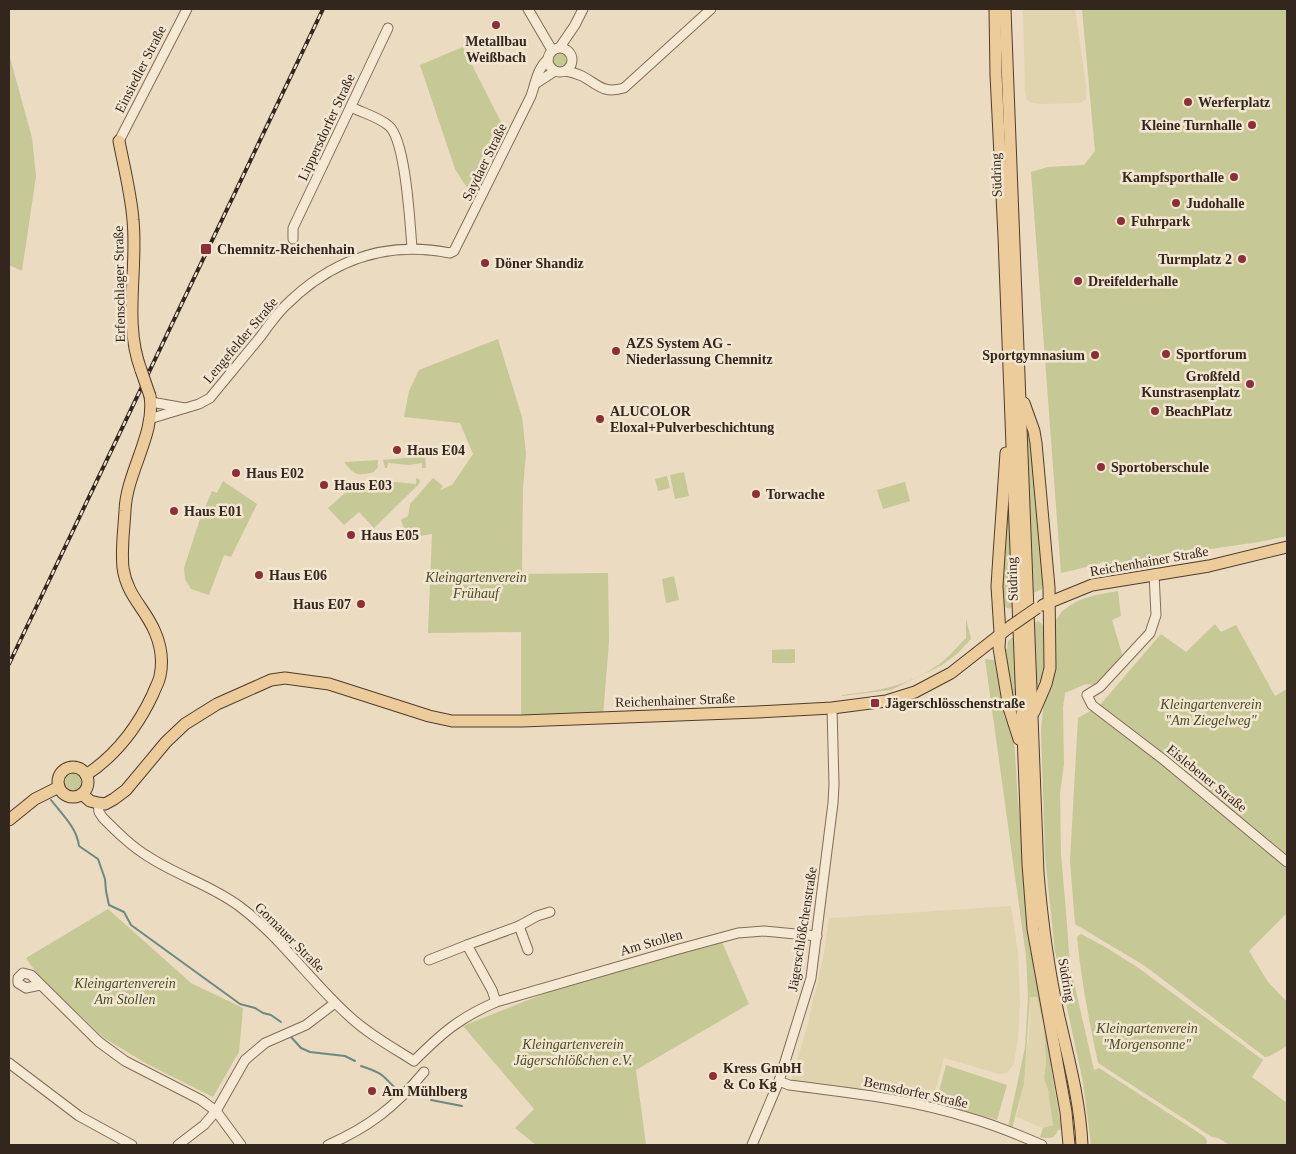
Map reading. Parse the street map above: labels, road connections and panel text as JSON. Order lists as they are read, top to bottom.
{
  "streets": {
    "main road": ["Südring", "Erfenschlager Straße", "Reichenhainer Straße"],
    "street": [
      "Einsiedler Straße",
      "Lippersdorfer Straße",
      "Saydaer Straße",
      "Lengefelder Straße",
      "Eislebener Straße",
      "Jägerschlößchenstraße",
      "Gornauer Straße",
      "Am Stollen",
      "Bernsdorfer Straße"
    ]
  },
  "crossings": [
    ["Einsiedler Straße", "Erfenschlager Straße"],
    ["Saydaer Straße", "Lengefelder Straße"],
    ["Erfenschlager Straße", "Lengefelder Straße"],
    ["Reichenhainer Straße", "Eislebener Straße"],
    ["Reichenhainer Straße", "Jägerschlößchenstraße"],
    ["Reichenhainer Straße", "Gornauer Straße"],
    ["Jägerschlößchenstraße", "Am Stollen"],
    ["Jägerschlößchenstraße", "Bernsdorfer Straße"],
    ["Gornauer Straße", "Am Stollen"]
  ],
  "parks": [
    "Kleingartenverein Frühauf",
    "Kleingartenverein \"Am Ziegelweg\"",
    "Kleingartenverein Am Stollen",
    "Kleingartenverein \"Morgensonne\"",
    "Kleingartenverein Jägerschlößchen e.V."
  ],
  "places": {
    "other": [
      "Metallbau Weißbach",
      "Werferplatz",
      "Kleine Turnhalle",
      "Kampfsporthalle",
      "Judohalle",
      "Fuhrpark",
      "Turmplatz 2",
      "Döner Shandiz",
      "Dreifelderhalle",
      "AZS System AG - Niederlassung Chemnitz",
      "Sportforum",
      "Sportgymnasium",
      "Großfeld Kunstrasenplatz",
      "BeachPlatz",
      "ALUCOLOR Eloxal+Pulverbeschichtung",
      "Haus E04",
      "Sportoberschule",
      "Haus E02",
      "Haus E03",
      "Torwache",
      "Haus E01",
      "Haus E05",
      "Haus E06",
      "Haus E07",
      "Kress GmbH & Co Kg",
      "Am Mühlberg"
    ],
    "transit": ["Chemnitz-Reichenhain", "Jägerschlösschenstraße"]
  }
}
